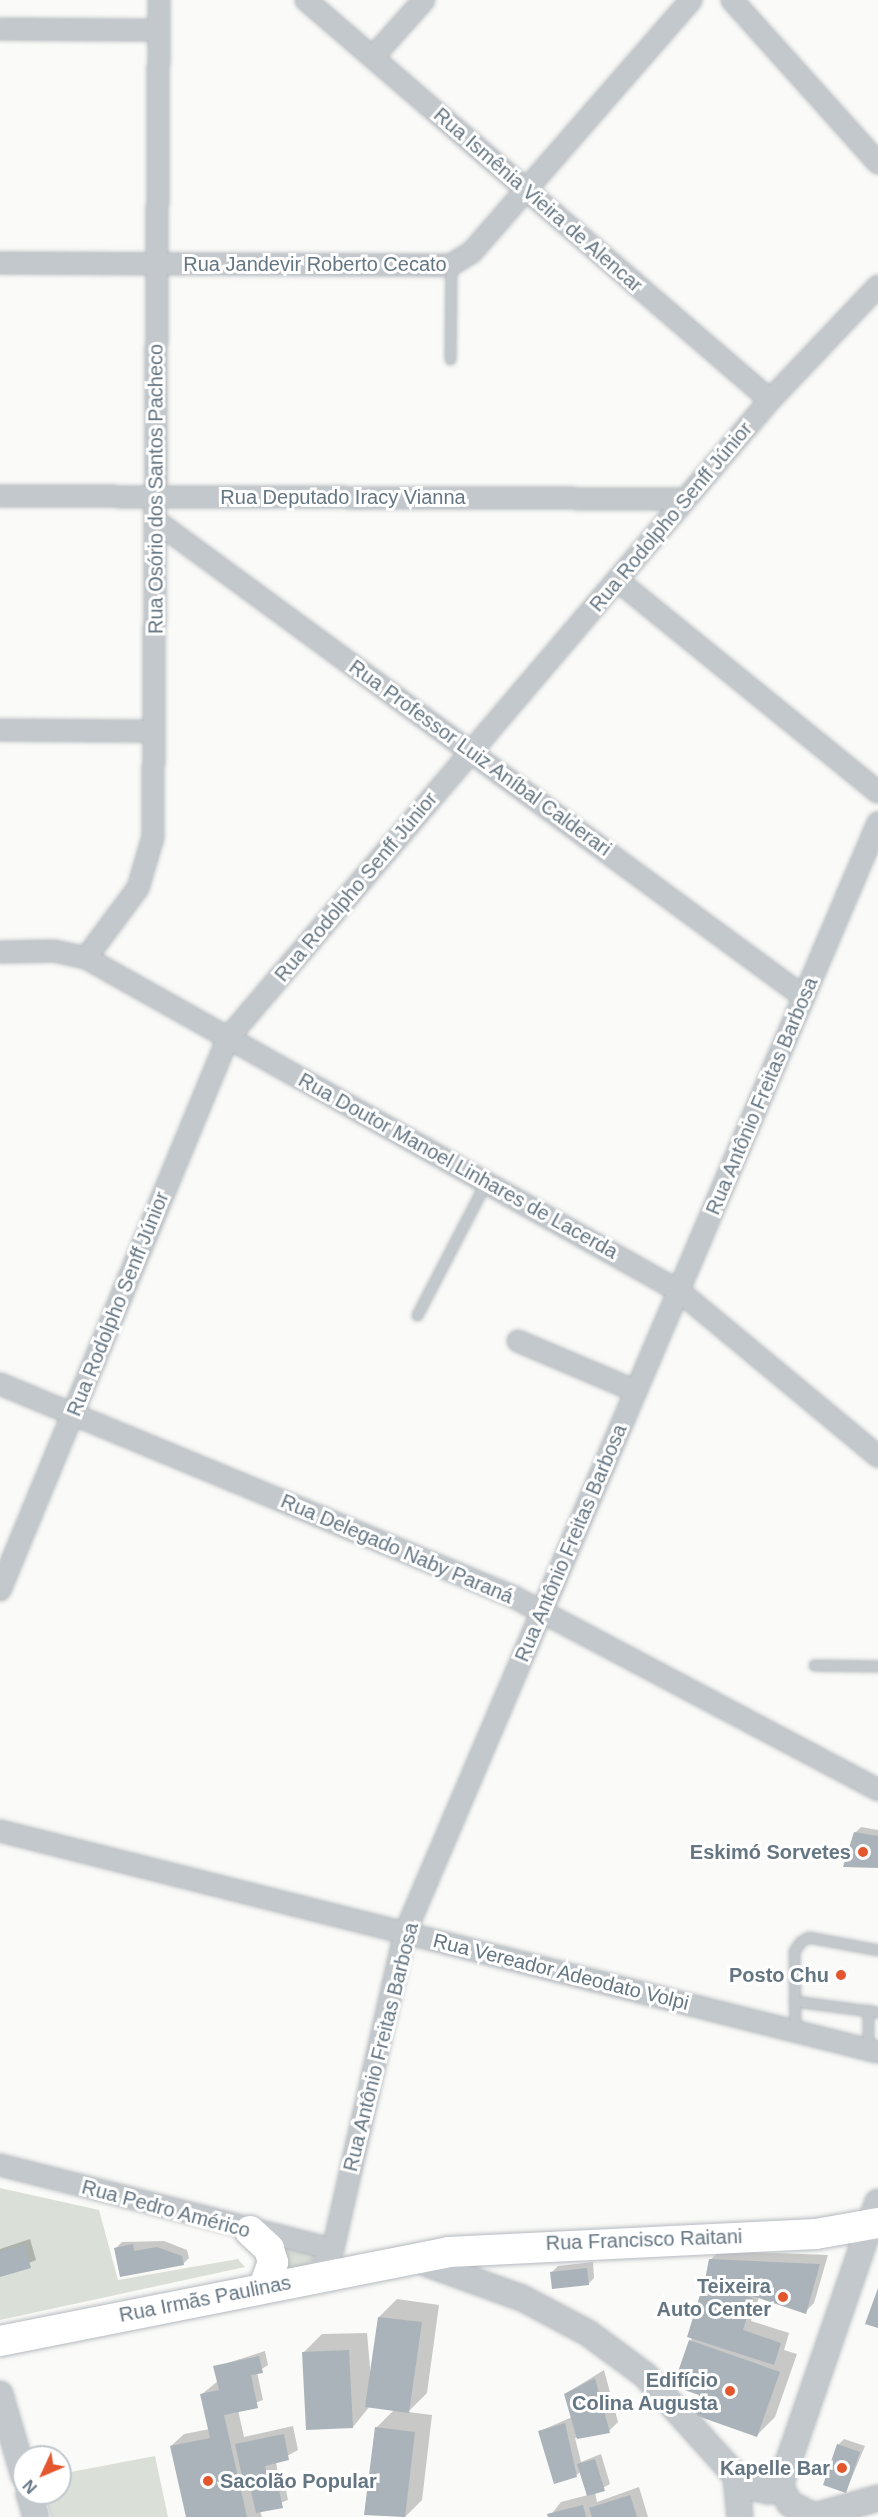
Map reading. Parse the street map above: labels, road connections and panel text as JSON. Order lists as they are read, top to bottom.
{
  "streets": {
    "main road": ["Rua Francisco Raitani", "Rua Irmãs Paulinas"],
    "street": [
      "Rua Ismênia Vieira de Alencar",
      "Rua Jandevir Roberto Cecato",
      "Rua Osório dos Santos Pacheco",
      "Rua Deputado Iracy Vianna",
      "Rua Rodolpho Senff Júnior",
      "Rua Professor Luiz Aníbal Calderari",
      "Rua Antônio Freitas Barbosa",
      "Rua Doutor Manoel Linhares de Lacerda",
      "Rua Delegado Naby Paraná",
      "Rua Vereador Adeodato Volpi",
      "Rua Pedro Américo"
    ]
  },
  "crossings": [
    ["Rua Ismênia Vieira de Alencar", "Rua Jandevir Roberto Cecato"],
    ["Rua Ismênia Vieira de Alencar", "Rua Rodolpho Senff Júnior"],
    ["Rua Jandevir Roberto Cecato", "Rua Osório dos Santos Pacheco"],
    ["Rua Osório dos Santos Pacheco", "Rua Deputado Iracy Vianna"],
    ["Rua Osório dos Santos Pacheco", "Rua Professor Luiz Aníbal Calderari"],
    ["Rua Osório dos Santos Pacheco", "Rua Doutor Manoel Linhares de Lacerda"],
    ["Rua Deputado Iracy Vianna", "Rua Rodolpho Senff Júnior"],
    ["Rua Rodolpho Senff Júnior", "Rua Professor Luiz Aníbal Calderari"],
    ["Rua Rodolpho Senff Júnior", "Rua Doutor Manoel Linhares de Lacerda"],
    ["Rua Rodolpho Senff Júnior", "Rua Delegado Naby Paraná"],
    ["Rua Professor Luiz Aníbal Calderari", "Rua Antônio Freitas Barbosa"],
    ["Rua Antônio Freitas Barbosa", "Rua Doutor Manoel Linhares de Lacerda"],
    ["Rua Antônio Freitas Barbosa", "Rua Delegado Naby Paraná"],
    ["Rua Antônio Freitas Barbosa", "Rua Vereador Adeodato Volpi"],
    ["Rua Antônio Freitas Barbosa", "Rua Pedro Américo"],
    ["Rua Antônio Freitas Barbosa", "Rua Irmãs Paulinas"],
    ["Rua Francisco Raitani", "Rua Irmãs Paulinas"]
  ],
  "places": [
    "Eskimó Sorvetes",
    "Posto Chu",
    "Teixeira Auto Center",
    "Edifício Colina Augusta",
    "Kapelle Bar",
    "Sacolão Popular"
  ],
  "north": "bottom left"
}
